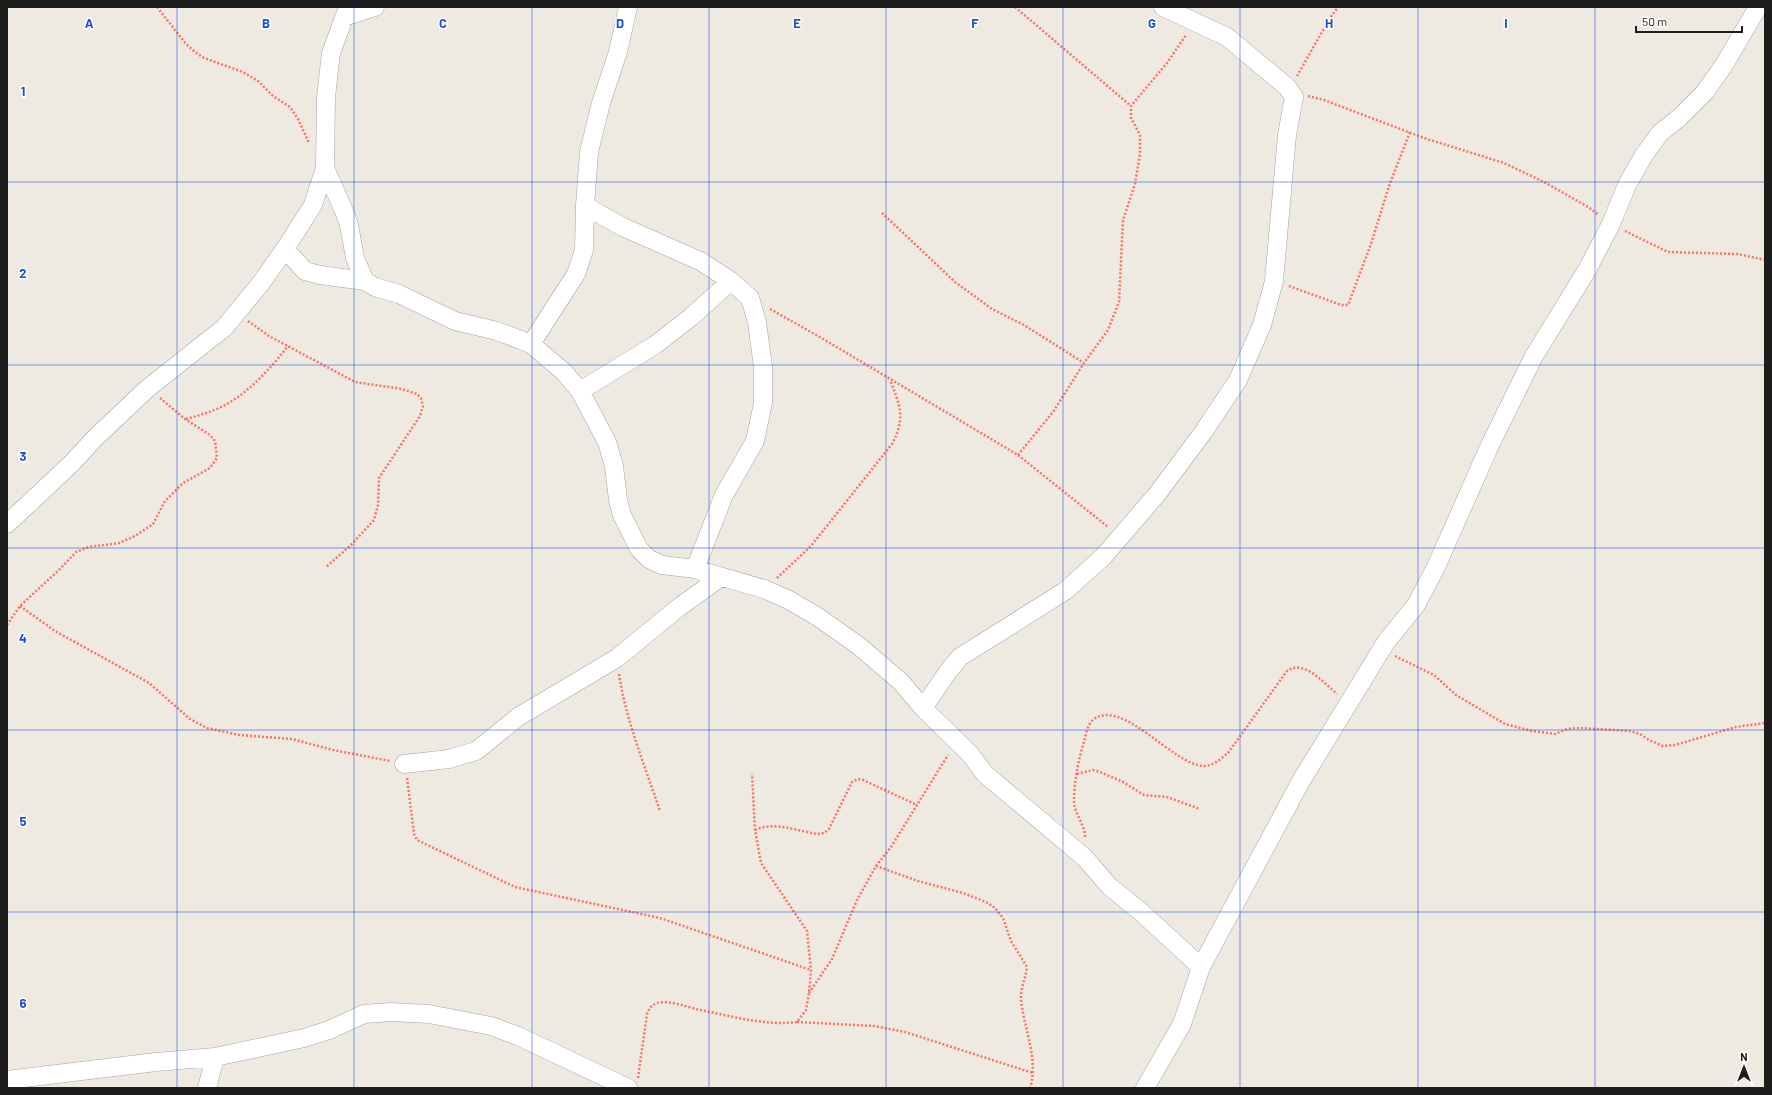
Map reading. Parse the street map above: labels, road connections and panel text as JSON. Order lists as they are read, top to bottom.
{
  "scale_bar": "50 m",
  "north": "top",
  "grid": {
    "columns": [
      "A",
      "B",
      "C",
      "D",
      "E",
      "F",
      "G",
      "H",
      "I"
    ],
    "rows": [
      "1",
      "2",
      "3",
      "4",
      "5",
      "6"
    ]
  }
}
